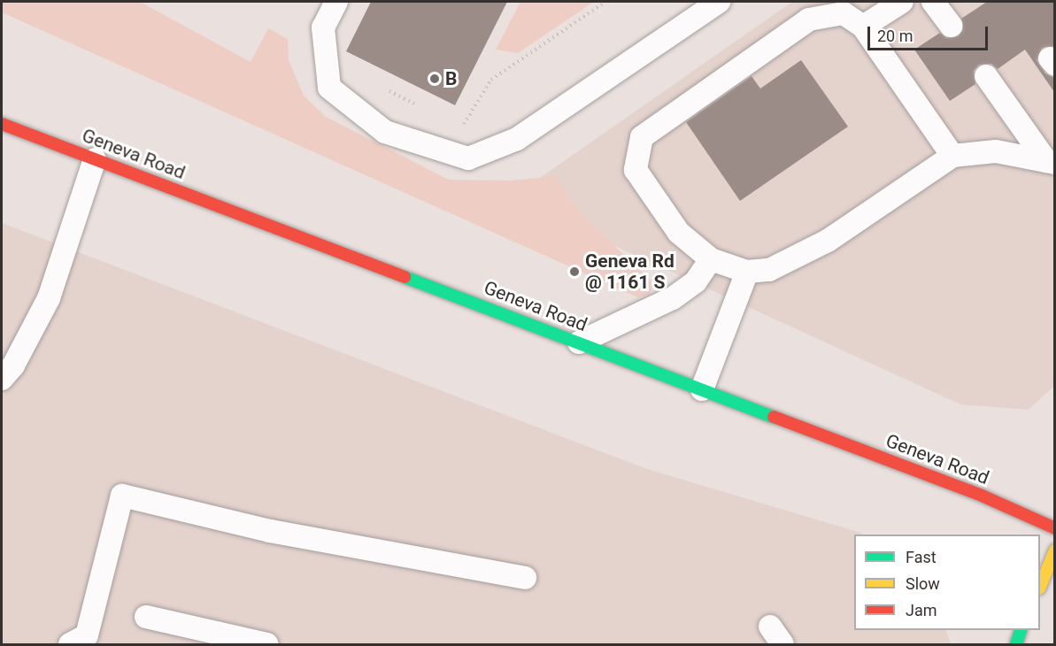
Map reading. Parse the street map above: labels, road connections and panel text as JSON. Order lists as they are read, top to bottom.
{
  "streets": {
    "main road": ["Geneva Road"]
  },
  "places": ["B", "Geneva Rd @ 1161 S"],
  "legend": ["Fast", "Slow", "Jam"],
  "scale_bar": "20 m"
}
